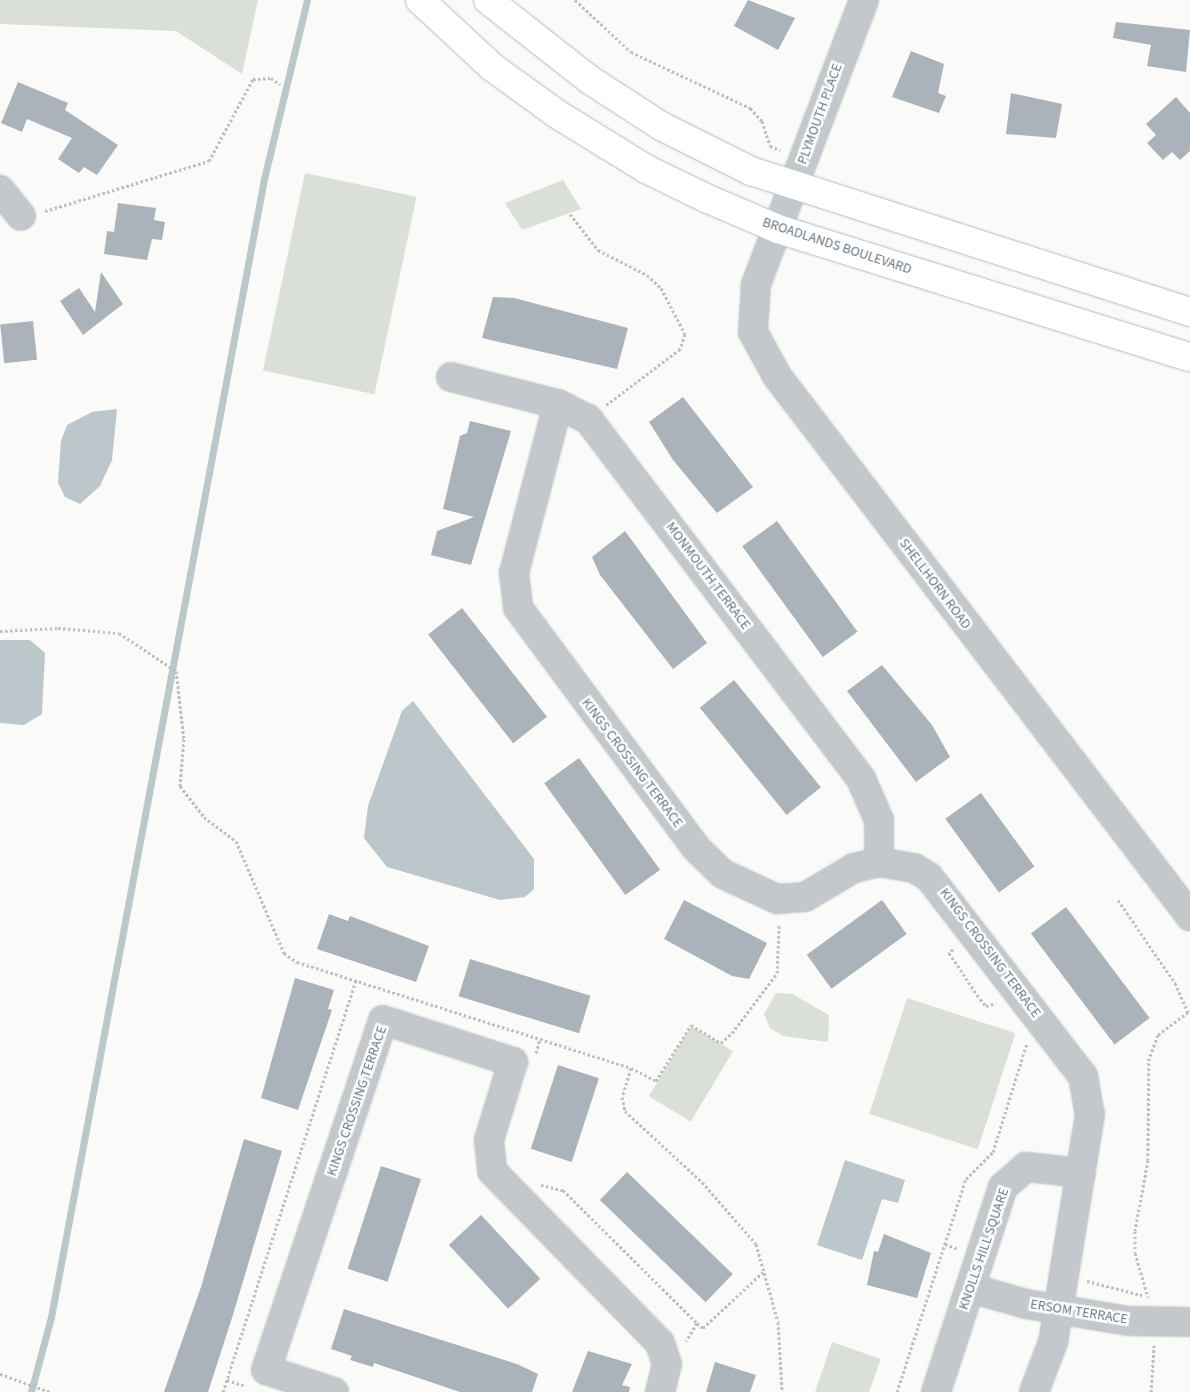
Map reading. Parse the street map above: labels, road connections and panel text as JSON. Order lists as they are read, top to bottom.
{
  "streets": {
    "main road": ["BROADLANDS BOULEVARD"],
    "street": [
      "PLYMOUTH PLACE",
      "MONMOUTH TERRACE",
      "SHELLHORN ROAD",
      "KINGS CROSSING TERRACE",
      "KNOLLS HILL SQUARE",
      "ERSOM TERRACE"
    ]
  },
  "crossings": [
    ["PLYMOUTH PLACE", "BROADLANDS BOULEVARD"],
    ["PLYMOUTH PLACE", "SHELLHORN ROAD"],
    ["BROADLANDS BOULEVARD", "SHELLHORN ROAD"],
    ["MONMOUTH TERRACE", "KINGS CROSSING TERRACE"],
    ["KINGS CROSSING TERRACE", "KNOLLS HILL SQUARE"],
    ["KINGS CROSSING TERRACE", "ERSOM TERRACE"],
    ["KNOLLS HILL SQUARE", "ERSOM TERRACE"]
  ]
}
